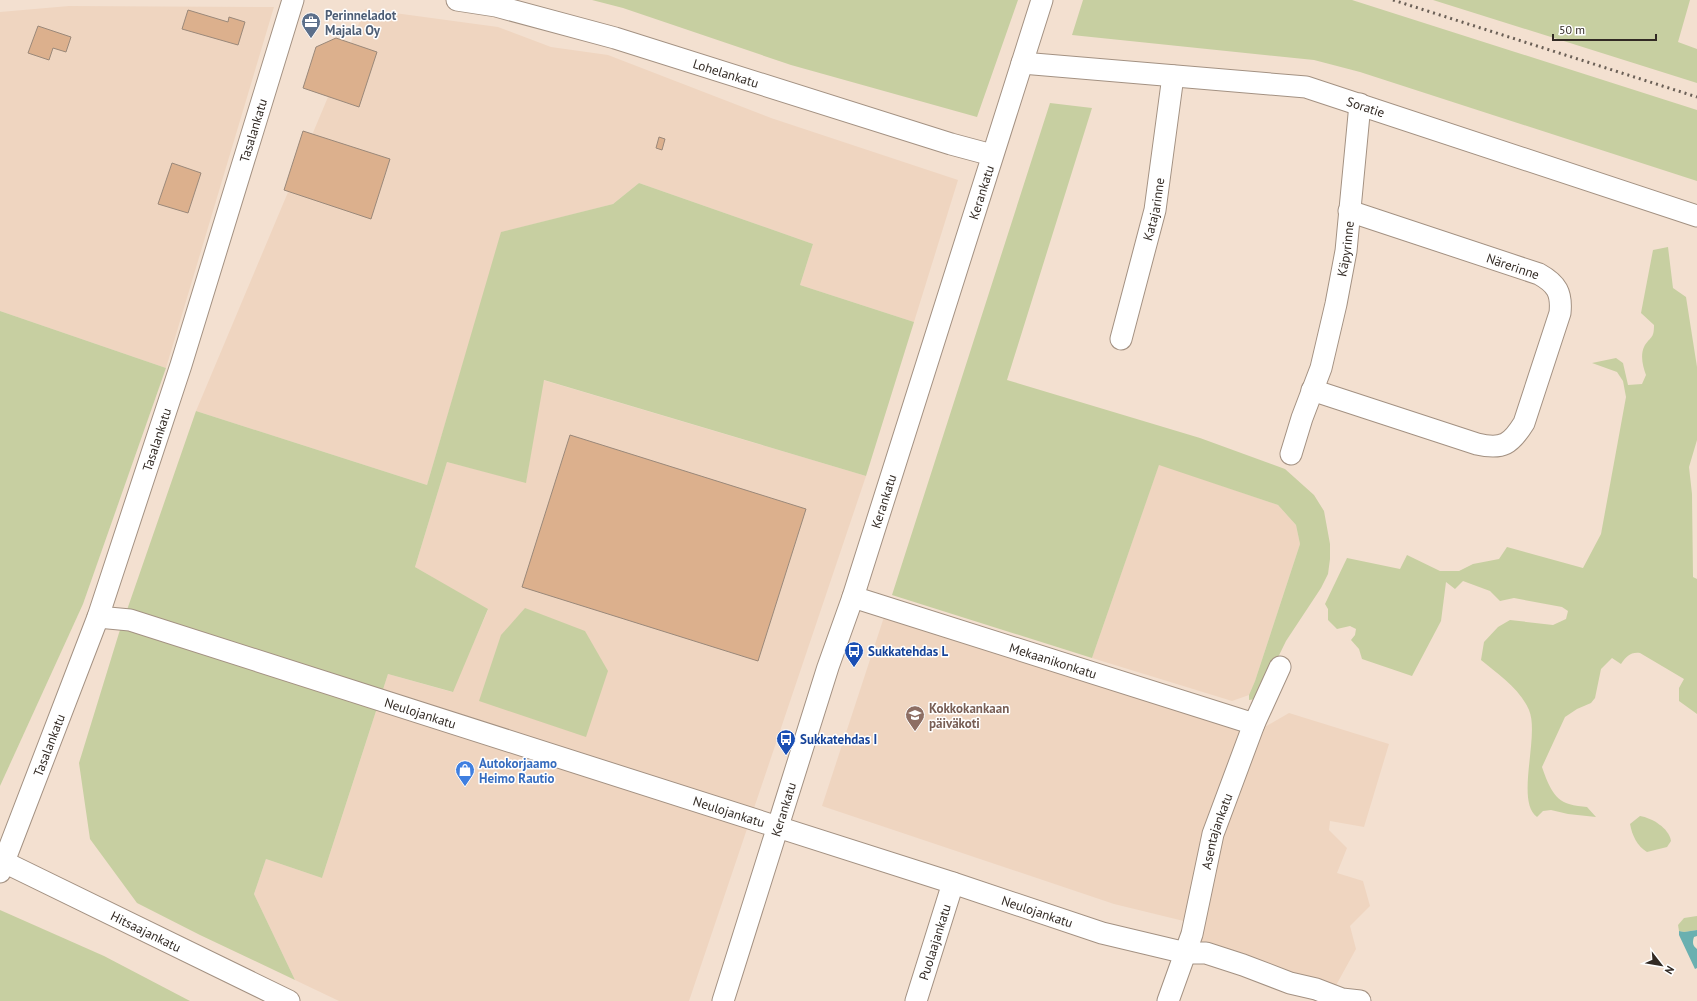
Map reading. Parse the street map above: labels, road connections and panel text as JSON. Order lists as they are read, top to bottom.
{
  "streets": {
    "street": [
      "Lohelankatu",
      "Soratie",
      "Tasalankatu",
      "Kerankatu",
      "Katajarinne",
      "Käpyrinne",
      "Närerinne",
      "Mekaanikonkatu",
      "Neulojankatu",
      "Asentajankatu",
      "Hitsaajankatu",
      "Puolaajankatu"
    ]
  },
  "crossings": [
    ["Lohelankatu", "Kerankatu"],
    ["Soratie", "Kerankatu"],
    ["Soratie", "Katajarinne"],
    ["Soratie", "Käpyrinne"],
    ["Tasalankatu", "Neulojankatu"],
    ["Tasalankatu", "Hitsaajankatu"],
    ["Kerankatu", "Mekaanikonkatu"],
    ["Kerankatu", "Neulojankatu"],
    ["Käpyrinne", "Närerinne"],
    ["Mekaanikonkatu", "Asentajankatu"],
    ["Neulojankatu", "Asentajankatu"],
    ["Neulojankatu", "Puolaajankatu"]
  ],
  "places": {
    "office": ["Perinneladot Majala Oy"],
    "bus stop": ["Sukkatehdas L", "Sukkatehdas I"],
    "school or university": ["Kokkokankaan päiväkoti"],
    "shop": ["Autokorjaamo Heimo Rautio"]
  },
  "scale_bar": "50 m",
  "north": "bottom right"
}
